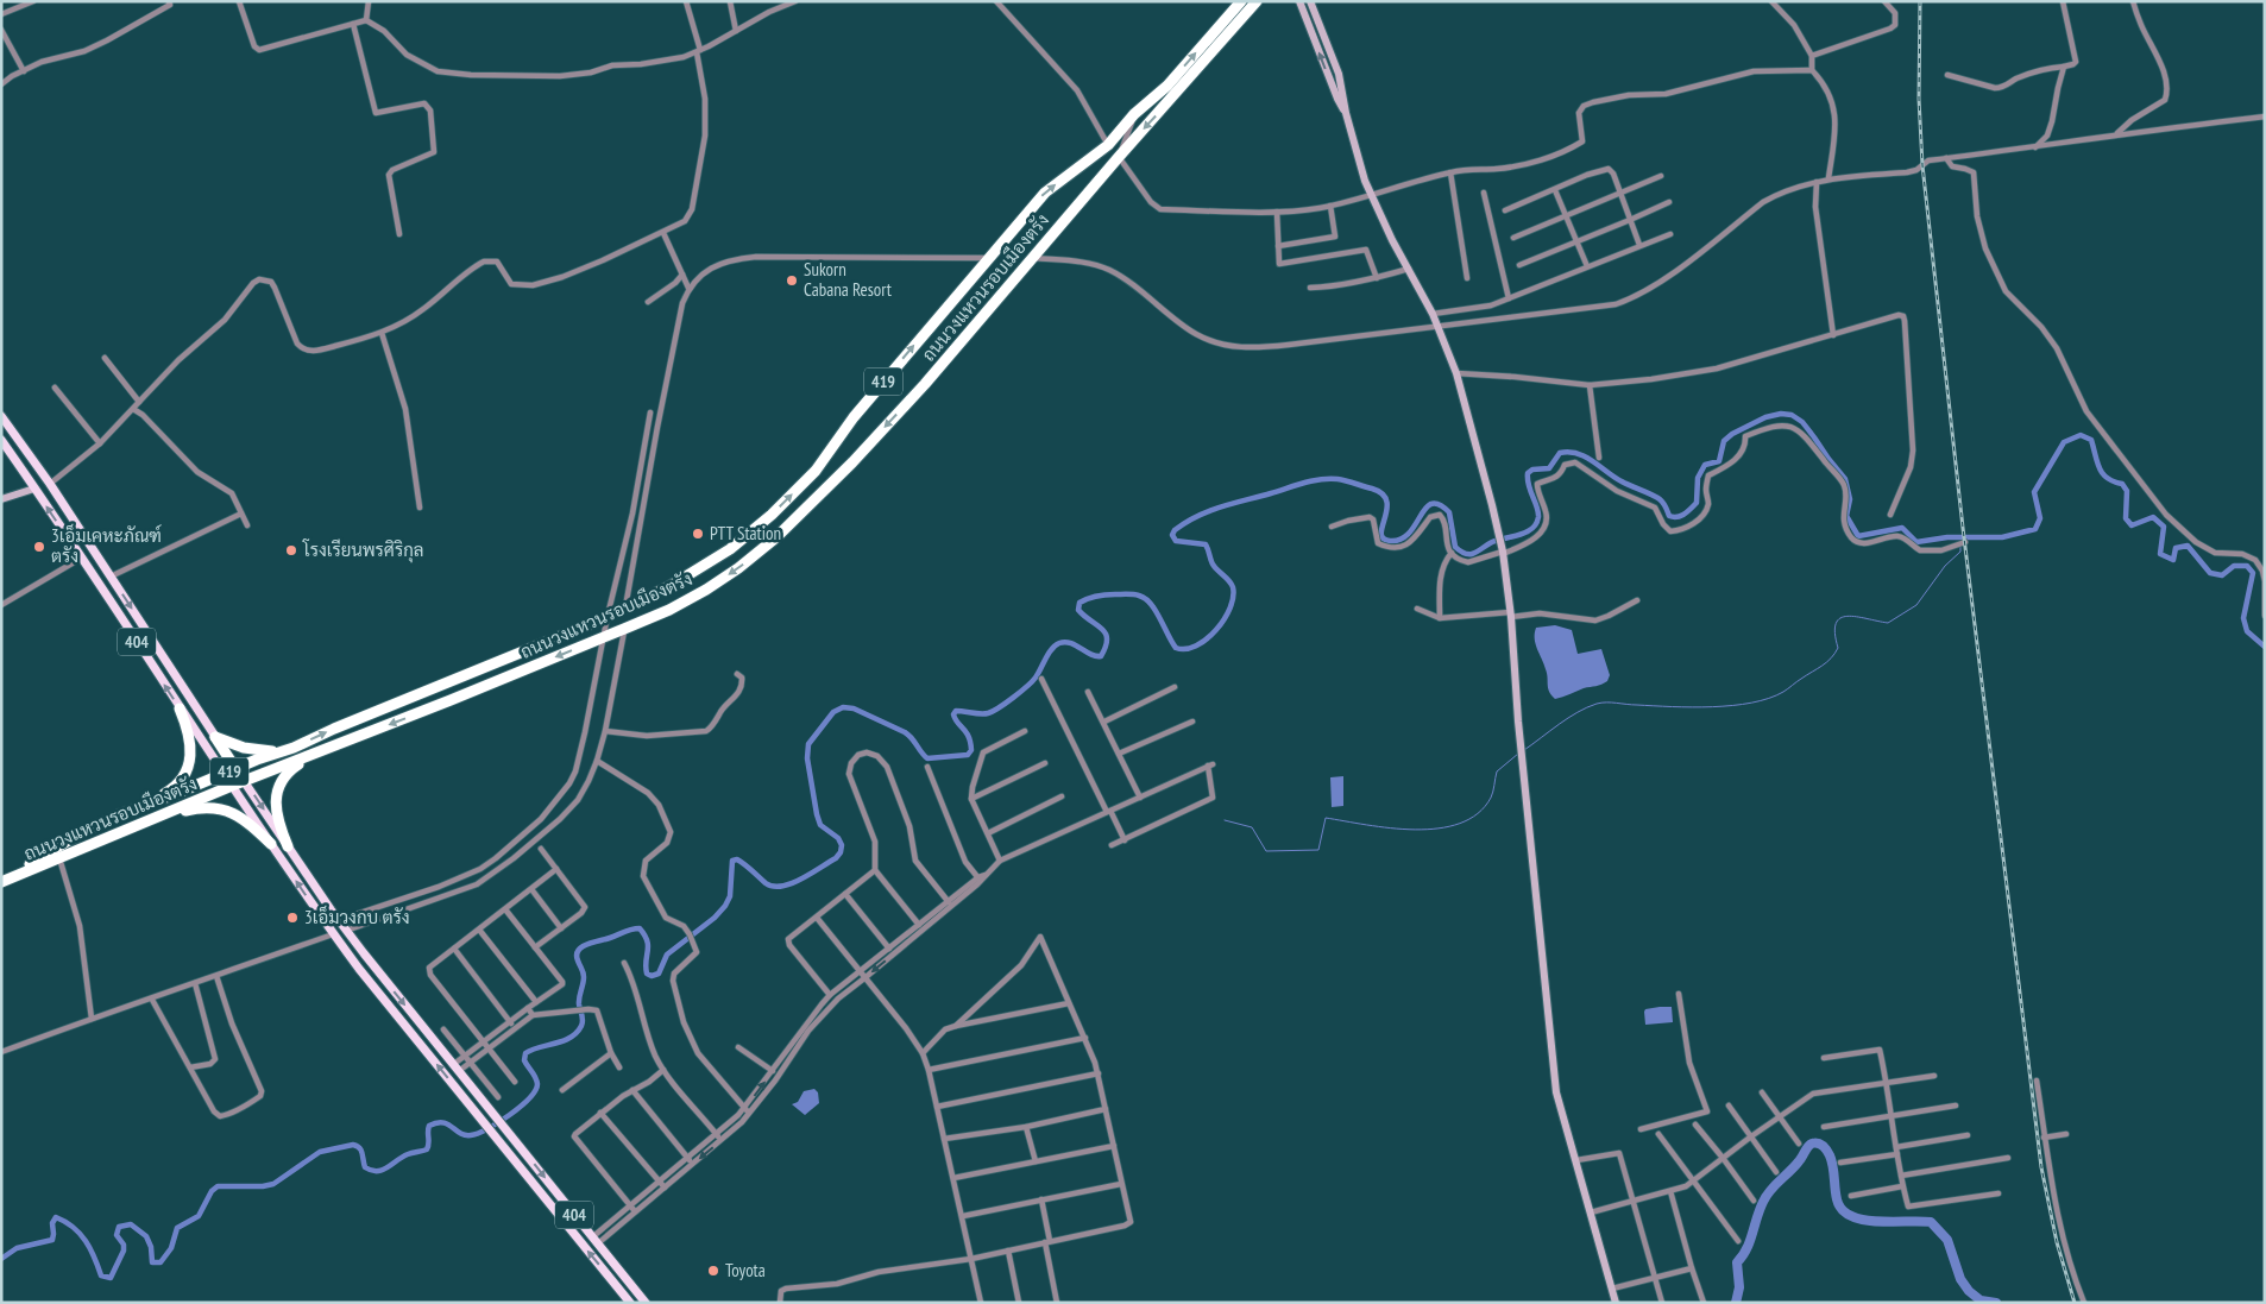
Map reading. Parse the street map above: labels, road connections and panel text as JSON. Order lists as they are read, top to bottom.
{
  "streets": {
    "highway": ["ถนนวงแหวนรอบเมืองตรัง", "419", "404"]
  },
  "crossings": [
    ["ถนนวงแหวนรอบเมืองตรัง", "404"]
  ],
  "places": [
    "Sukorn Cabana Resort",
    "PTT Station",
    "3เอ็มเคหะภัณฑ์ ตรัง",
    "โรงเรียนพรศิริกุล",
    "3เอ็มวงกบ ตรัง",
    "Toyota"
  ]
}
